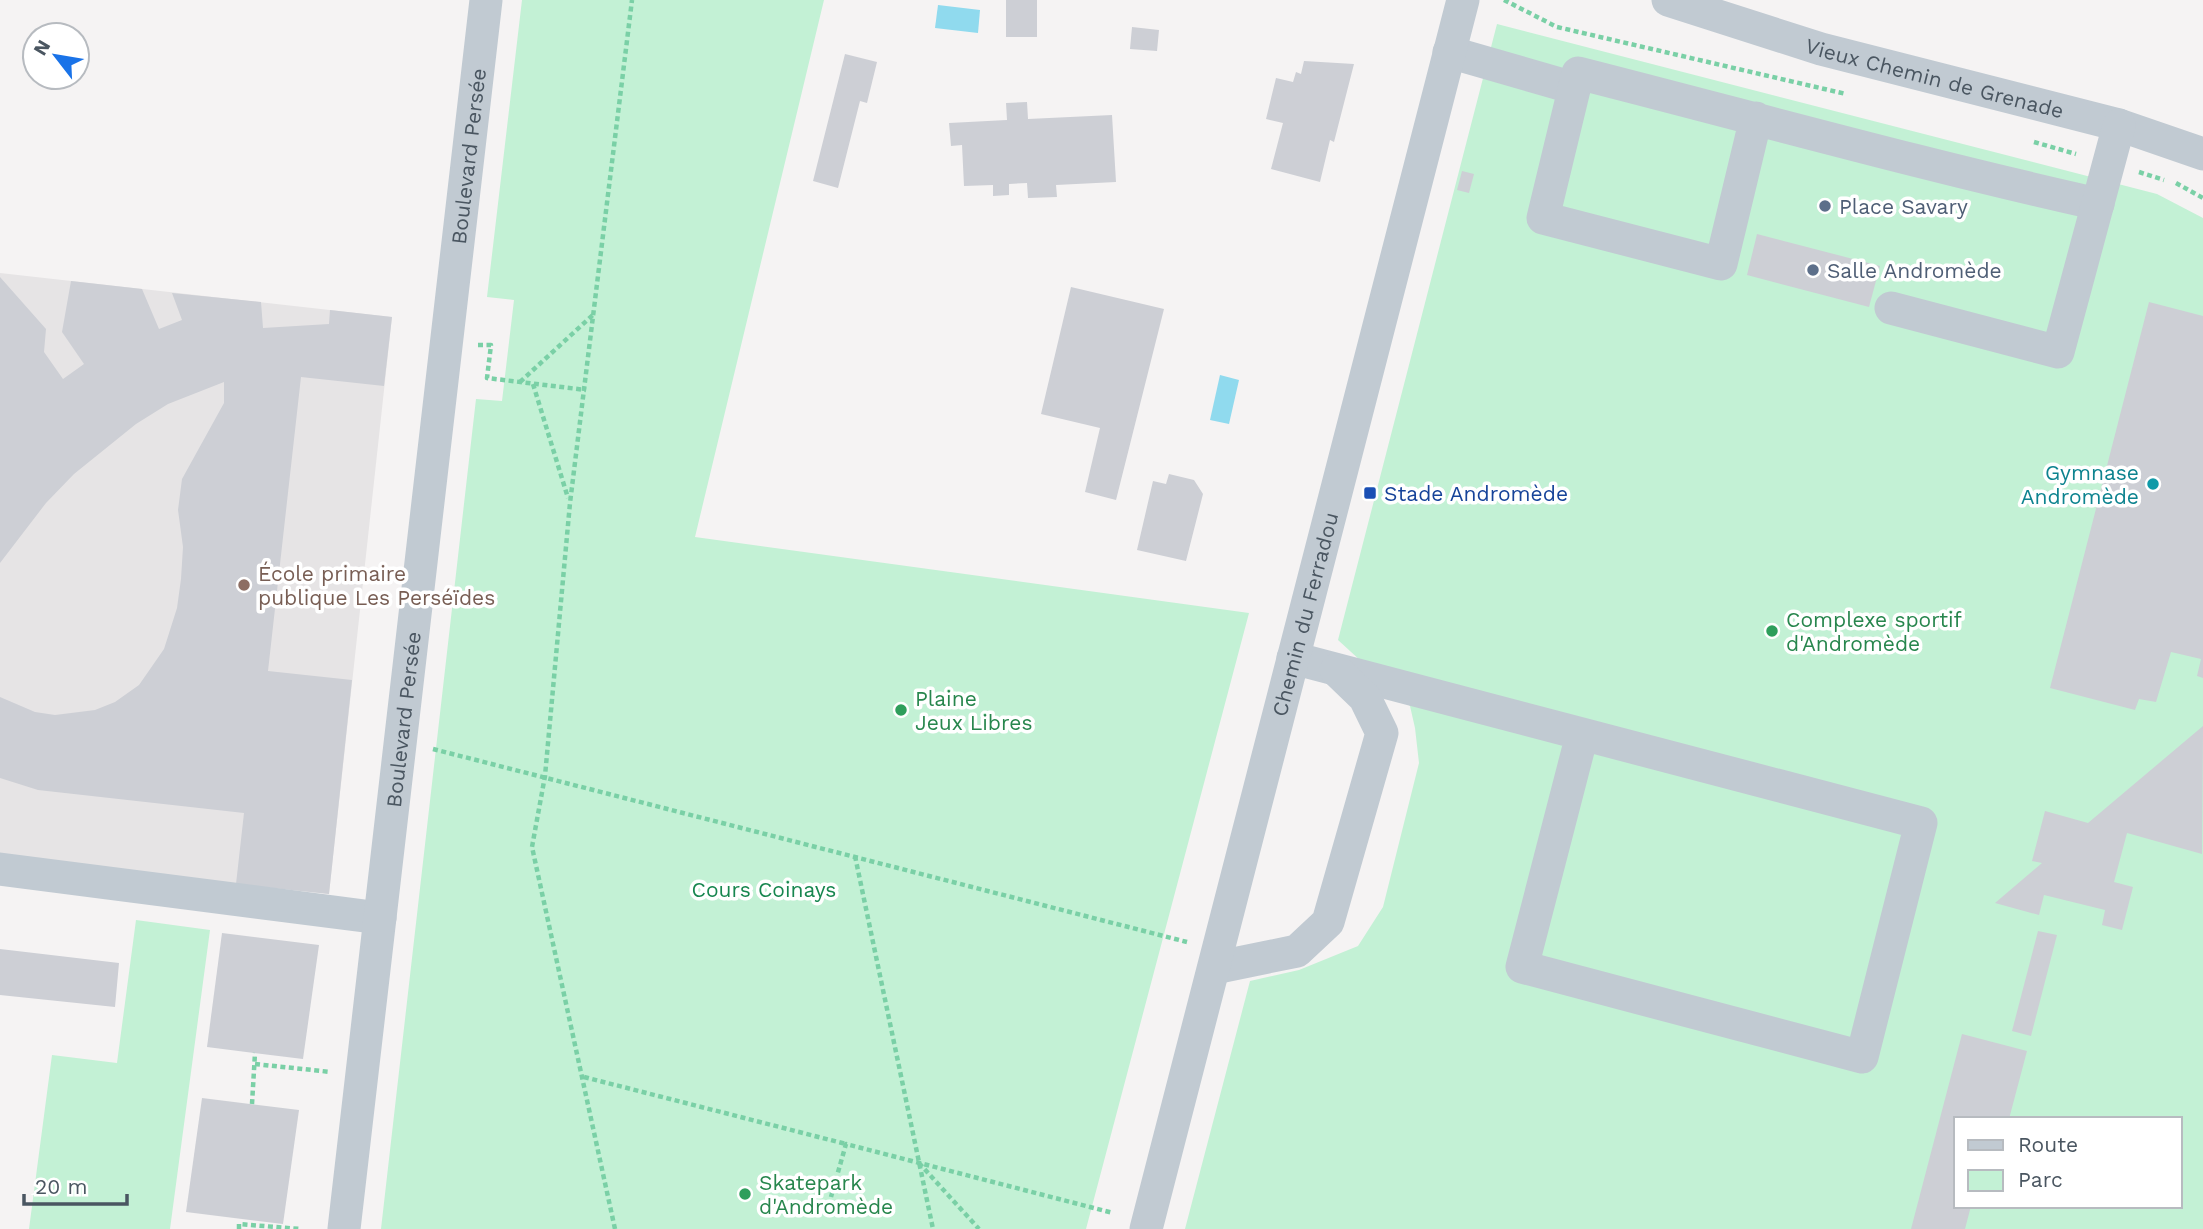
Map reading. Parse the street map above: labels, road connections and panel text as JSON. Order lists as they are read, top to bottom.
{
  "streets": {
    "street": ["Vieux Chemin de Grenade", "Boulevard Persée", "Chemin du Ferradou"]
  },
  "parks": ["Cours Coinays"],
  "places": {
    "other": [
      "Place Savary",
      "Salle Andromède",
      "Gymnase Andromède",
      "École primaire publique Les Perséïdes",
      "Complexe sportif d'Andromède",
      "Plaine Jeux Libres",
      "Skatepark d'Andromède"
    ],
    "transit": ["Stade Andromède"]
  },
  "legend": ["Route", "Parc"],
  "scale_bar": "20 m",
  "north": "top left"
}
